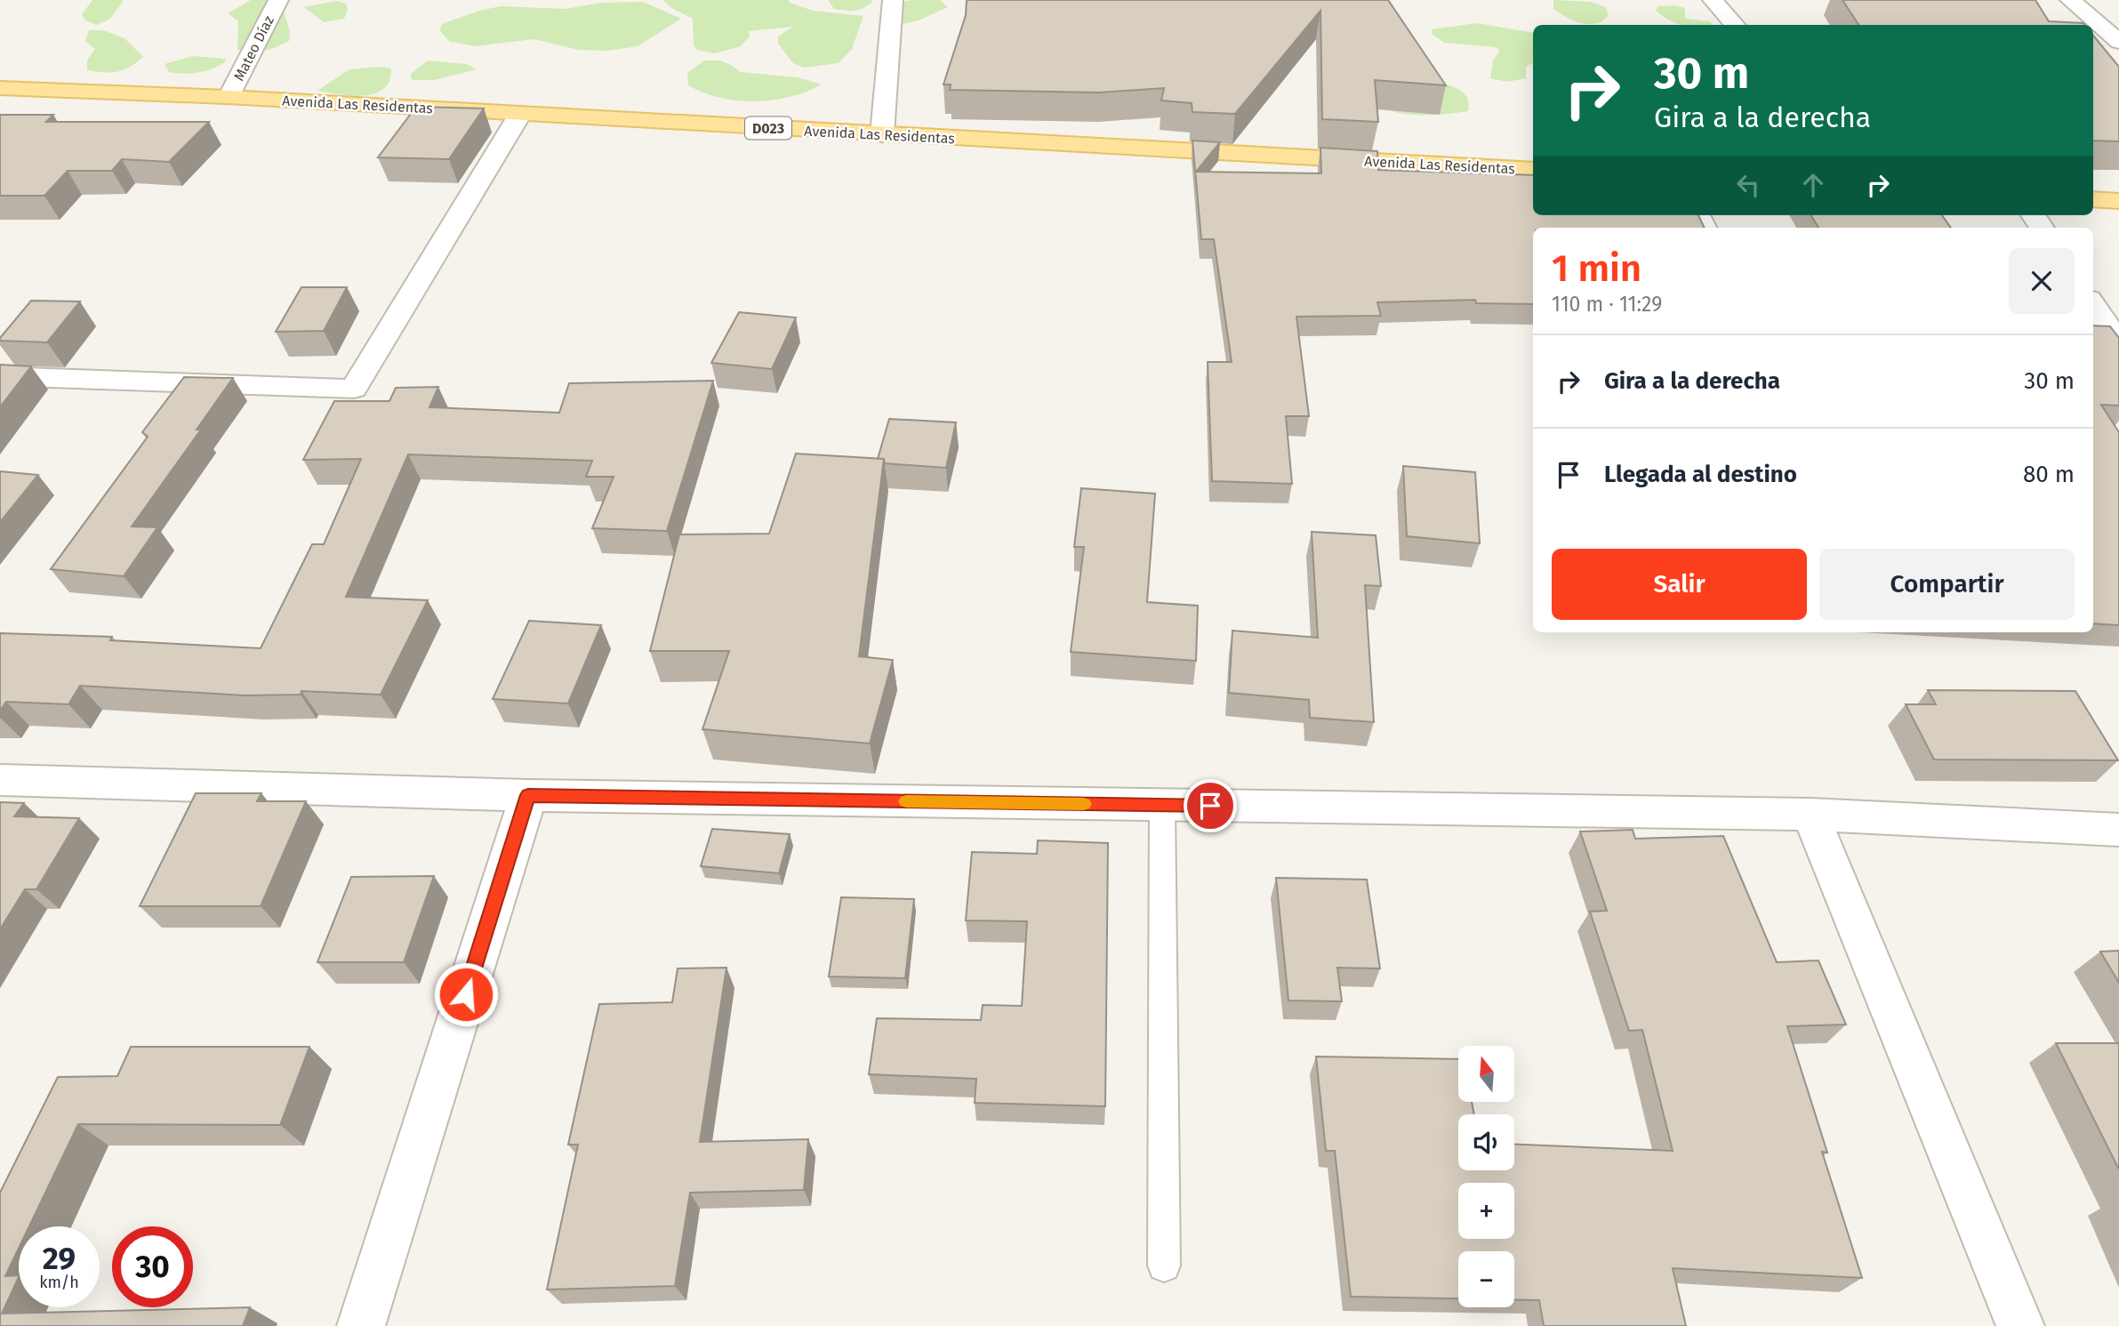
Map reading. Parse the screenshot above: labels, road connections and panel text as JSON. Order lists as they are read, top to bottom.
{
  "streets": {
    "main road": ["Avenida Las Residentas", "D023"],
    "street": ["Mateo Díaz"]
  },
  "crossings": [
    ["Mateo Díaz", "Avenida Las Residentas"]
  ],
  "north": "top",
  "page": {
    "turn": ["30 m", "Gira a la derecha"],
    "heading": ["1 min", "110 m · 11:29"],
    "list": [
      {
        "name": "Gira a la derecha",
        "value": "30 m"
      },
      {
        "name": "Llegada al destino",
        "value": "80 m"
      }
    ],
    "buttons": ["Salir", "Compartir"],
    "map_buttons": ["+", "−"],
    "speed": "29 km/h",
    "limit": "30"
  }
}
